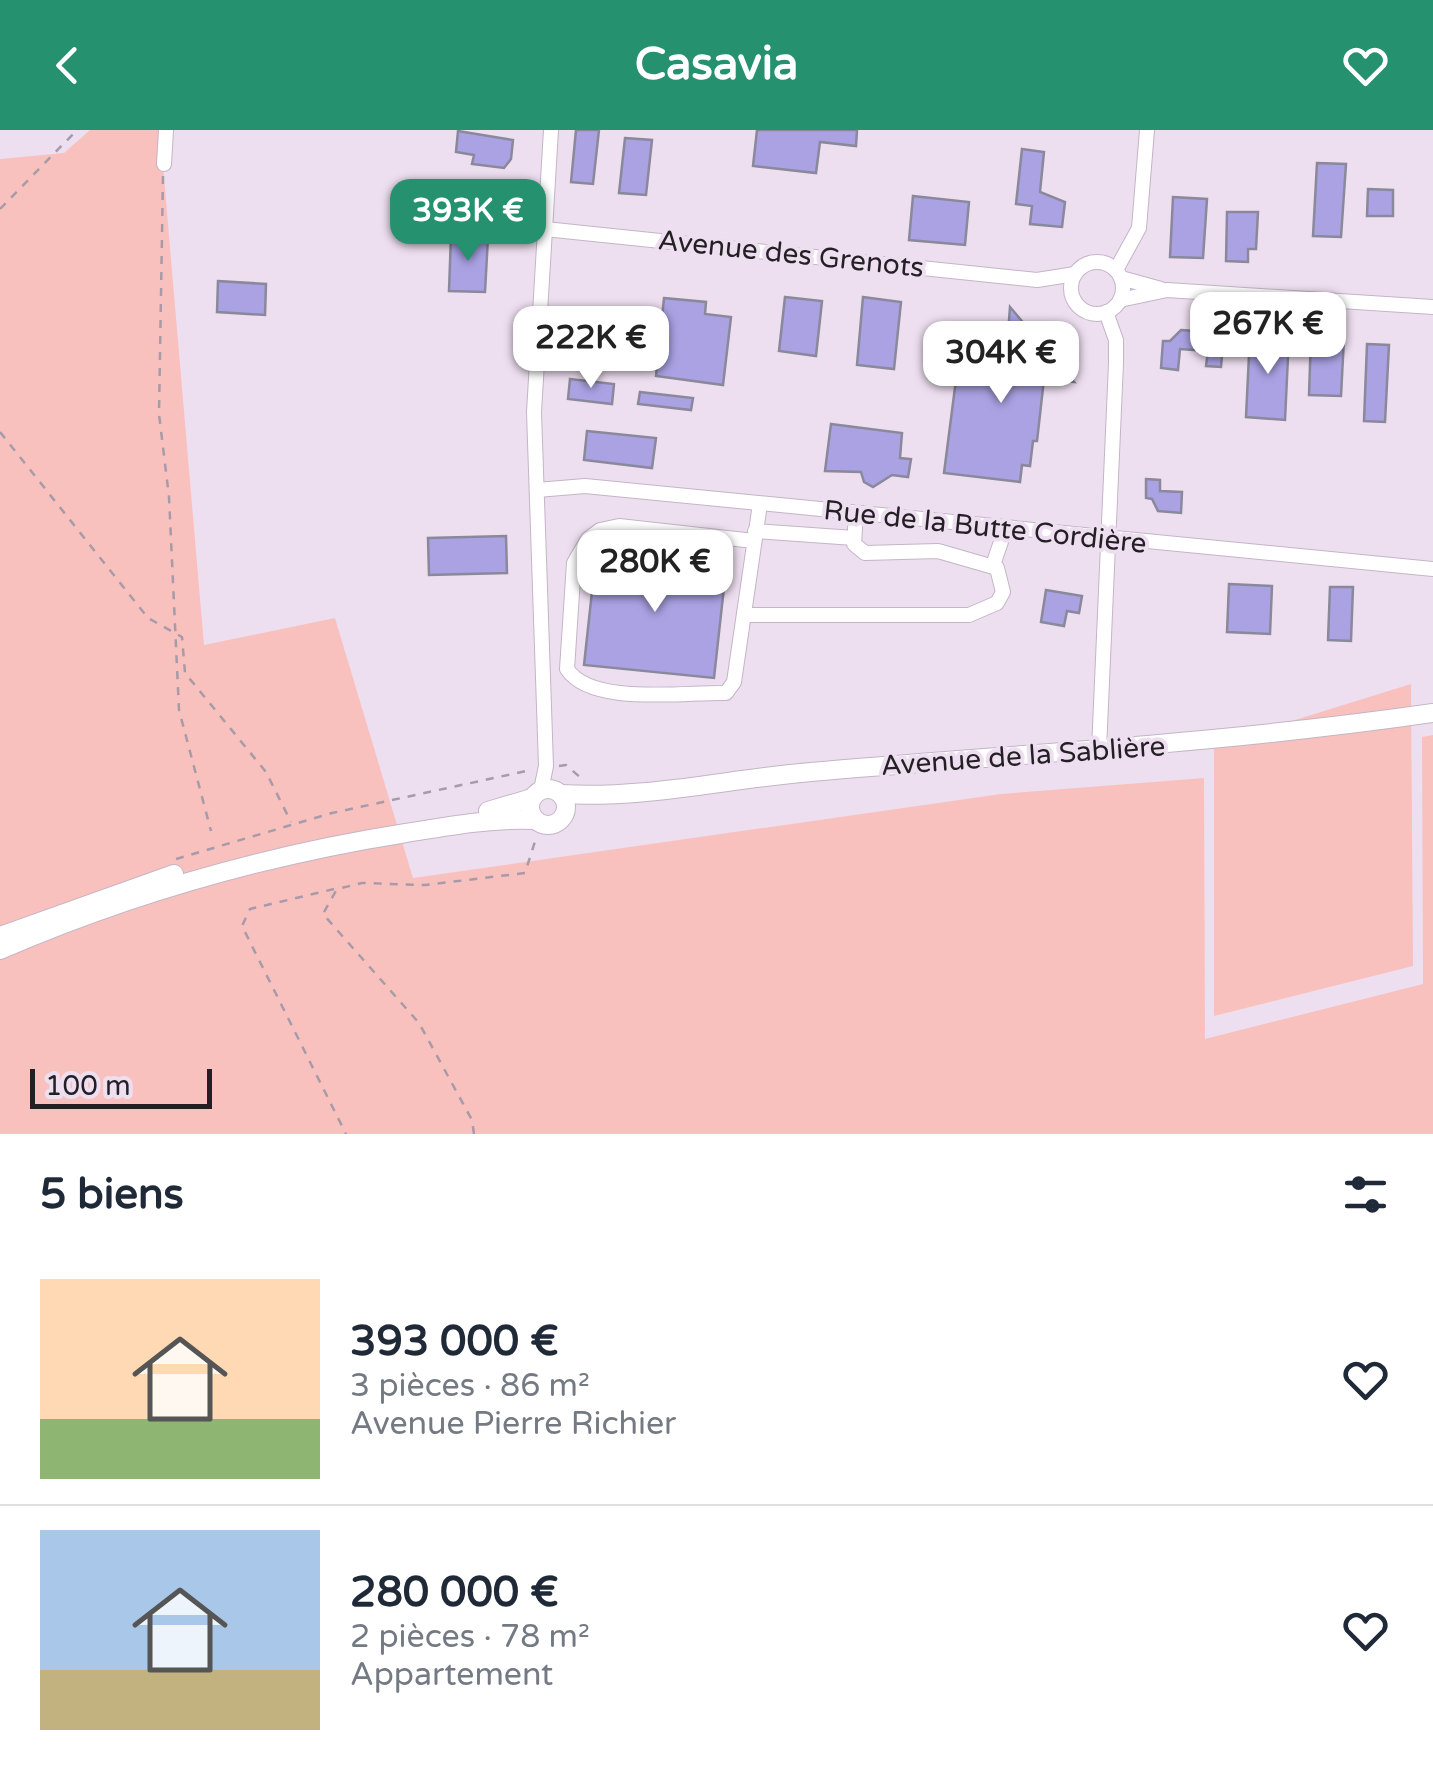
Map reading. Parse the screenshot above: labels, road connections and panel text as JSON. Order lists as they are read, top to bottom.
{
  "streets": {
    "main road": ["Avenue de la Sablière"],
    "street": ["Avenue des Grenots", "Rue de la Butte Cordière"]
  },
  "scale_bar": "100 m",
  "page": {
    "header": "Casavia",
    "price": [
      "393K €",
      "267K €",
      "222K €",
      "304K €",
      "280K €"
    ],
    "scale": "100 m",
    "heading": "5 biens",
    "list": [
      {
        "name": "393 000 €",
        "note": "3 pièces · 86 m² · Avenue Pierre Richier"
      },
      {
        "name": "280 000 €",
        "note": "2 pièces · 78 m² · Appartement"
      }
    ]
  }
}
